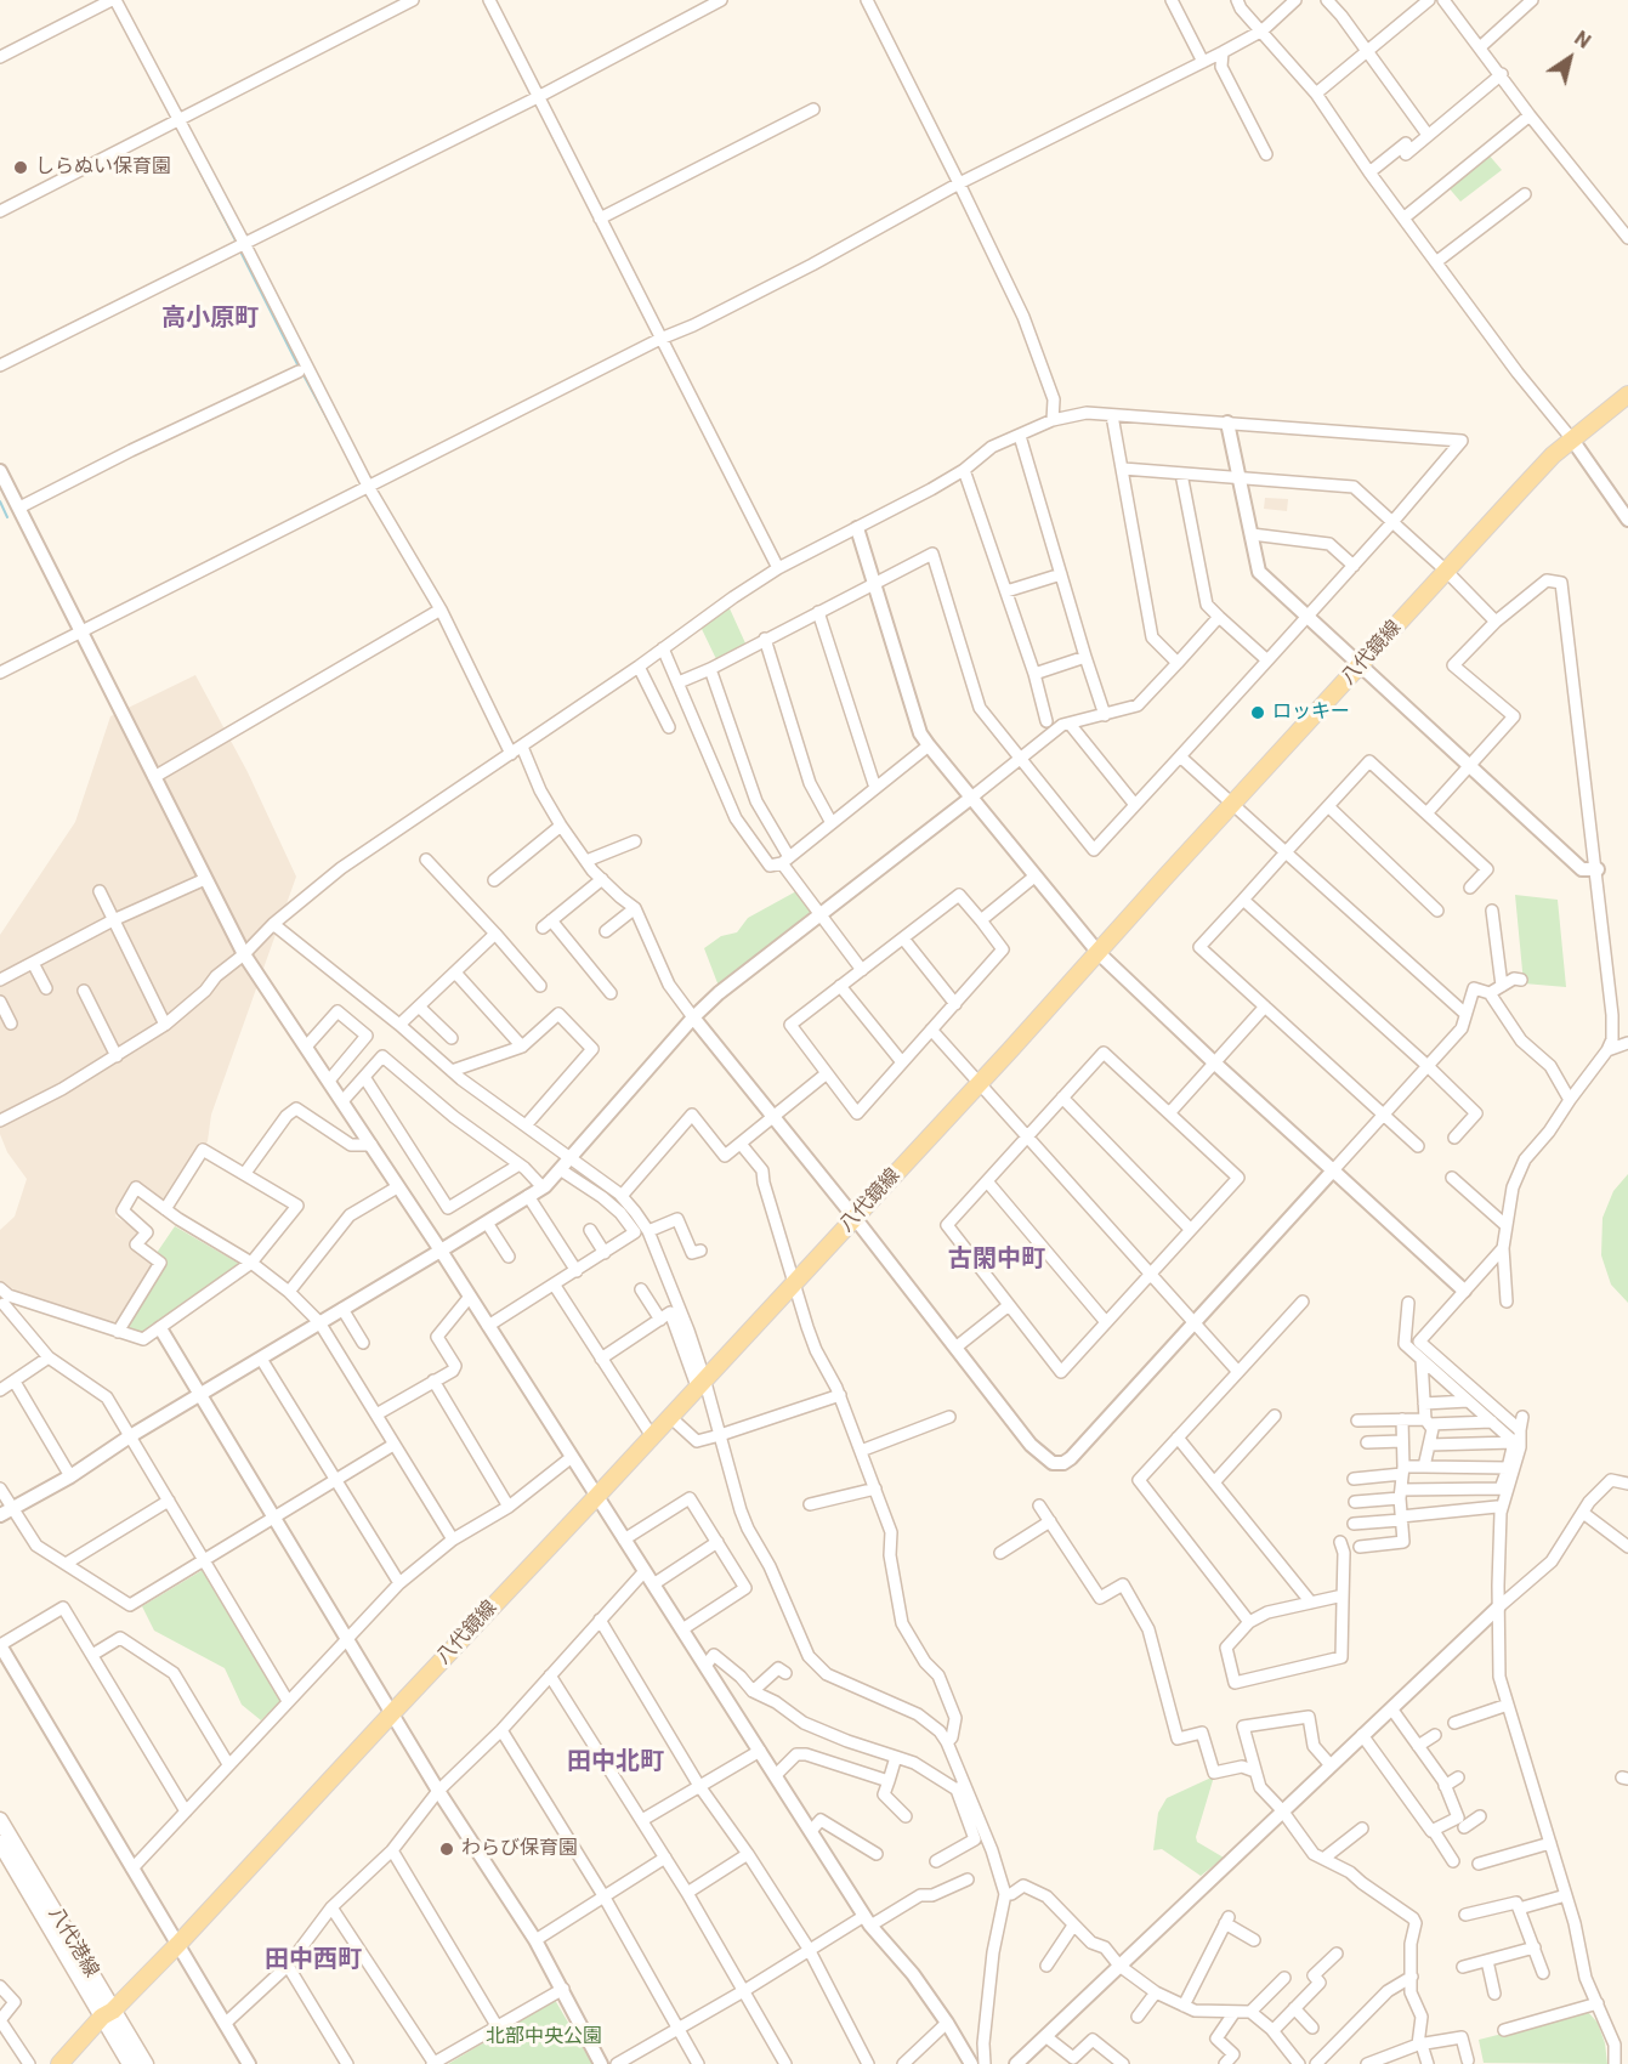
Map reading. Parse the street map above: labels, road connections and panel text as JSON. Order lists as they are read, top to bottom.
{
  "streets": {
    "main road": ["八代鏡線", "八代港線"]
  },
  "crossings": [
    ["八代鏡線", "八代港線"]
  ],
  "districts": [
    "高小原町",
    "古閑中町",
    "田中北町",
    "田中西町"
  ],
  "parks": ["北部中央公園"],
  "places": ["しらぬい保育園", "ロッキー", "わらび保育園"],
  "north": "top right"
}
